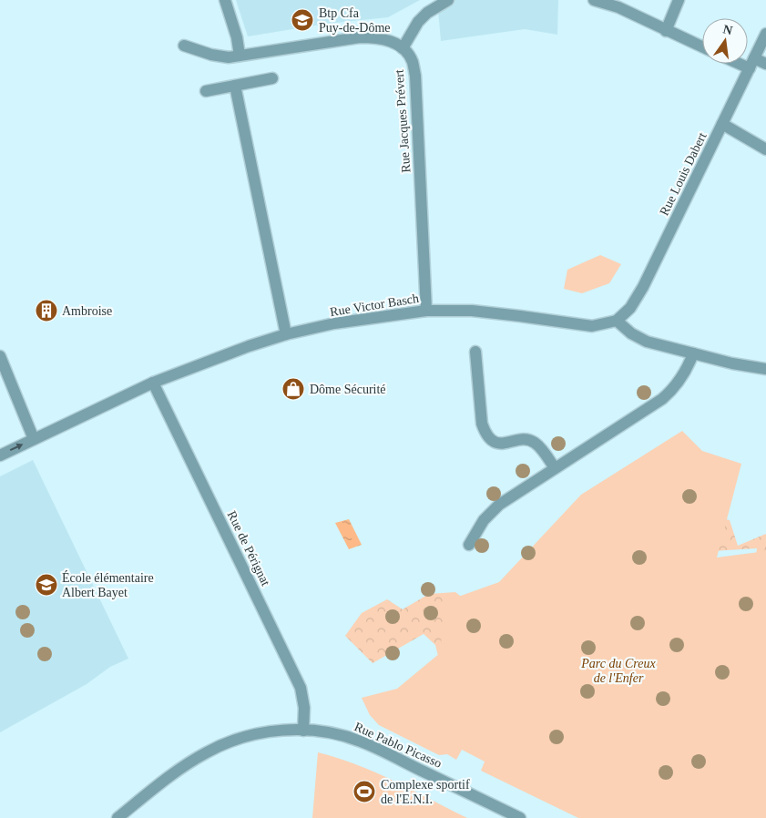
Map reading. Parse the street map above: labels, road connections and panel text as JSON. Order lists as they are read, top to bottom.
{
  "streets": {
    "street": [
      "Rue Jacques Prévert",
      "Rue Louis Dabert",
      "Rue Victor Basch",
      "Rue de Pérignat",
      "Rue Pablo Picasso"
    ]
  },
  "crossings": [
    ["Rue Jacques Prévert", "Rue Victor Basch"],
    ["Rue Louis Dabert", "Rue Victor Basch"],
    ["Rue Victor Basch", "Rue de Pérignat"],
    ["Rue de Pérignat", "Rue Pablo Picasso"]
  ],
  "parks": ["Parc du Creux de l'Enfer"],
  "places": {
    "school or university": ["Btp Cfa Puy-de-Dôme", "École élémentaire Albert Bayet"],
    "building": ["Ambroise"],
    "shop": ["Dôme Sécurité"],
    "sports": ["Complexe sportif de l'E.N.I."]
  },
  "north": "top"
}
